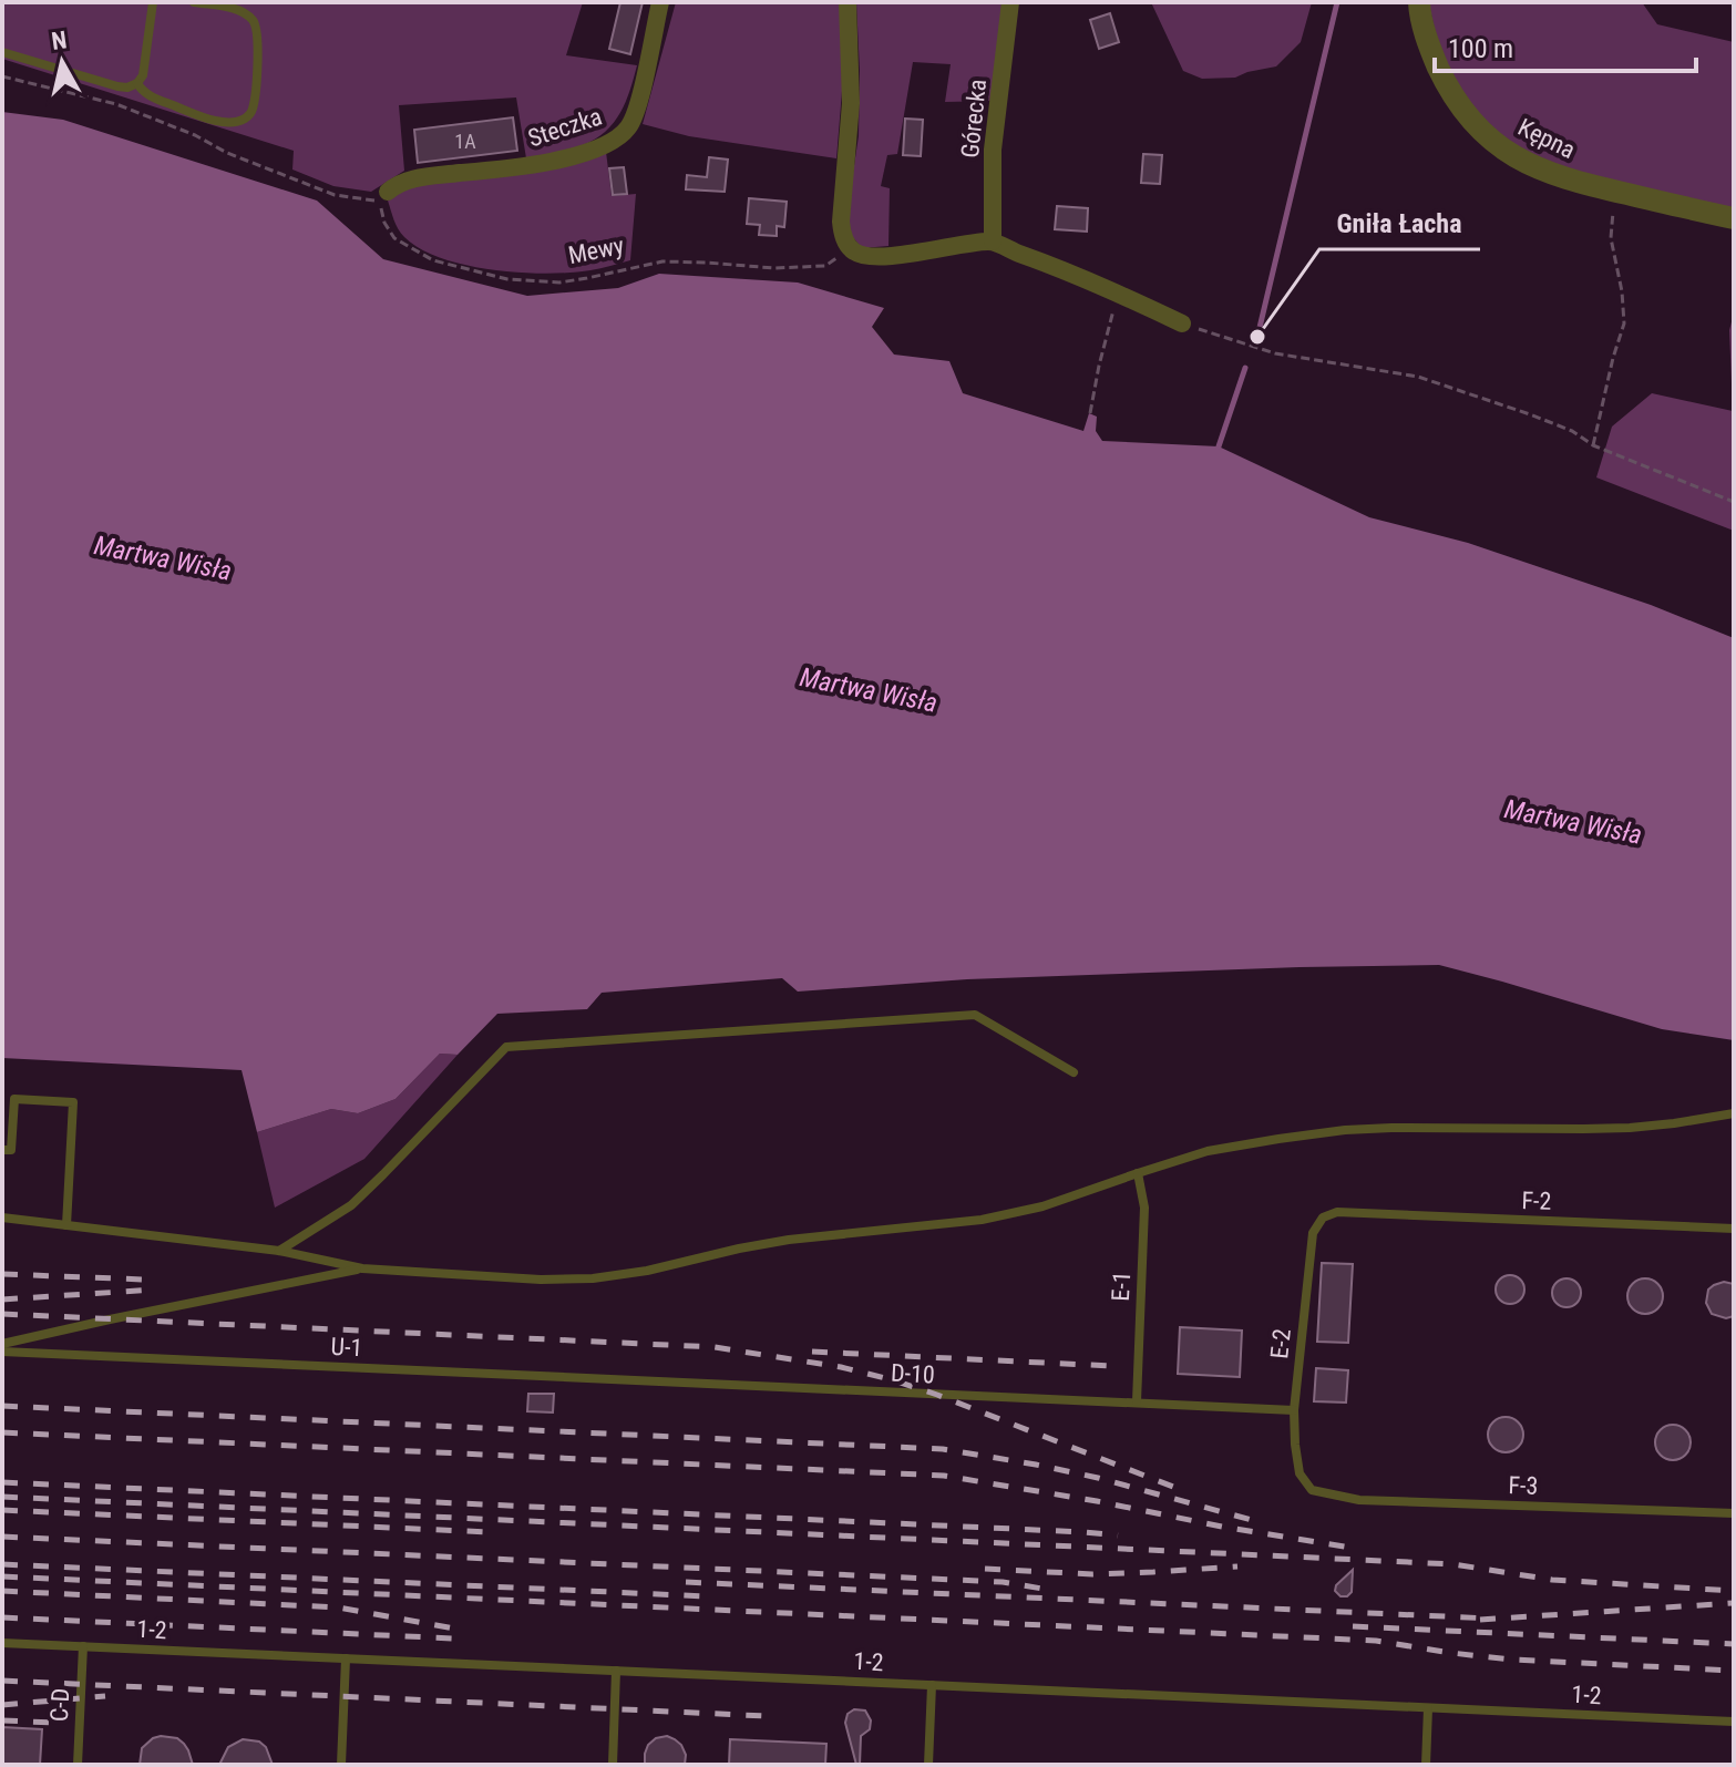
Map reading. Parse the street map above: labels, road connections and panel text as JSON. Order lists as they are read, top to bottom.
{
  "streets": {
    "street": ["Górecka", "Steczka", "Kępna"],
    "lane": [
      "F-2",
      "E-1",
      "E-2",
      "U-1",
      "D-10",
      "F-3",
      "1-2",
      "C-D"
    ],
    "path": ["Mewy"]
  },
  "crossings": [
    ["Steczka", "Mewy"],
    ["F-2", "E-2"],
    ["E-1", "D-10"],
    ["E-2", "D-10"],
    ["E-2", "F-3"],
    ["U-1", "D-10"],
    ["1-2", "C-D"]
  ],
  "water": ["Martwa Wisła"],
  "places": ["Gniła Łacha"],
  "house_numbers": ["1A"],
  "scale_bar": "100 m",
  "north": "top"
}
